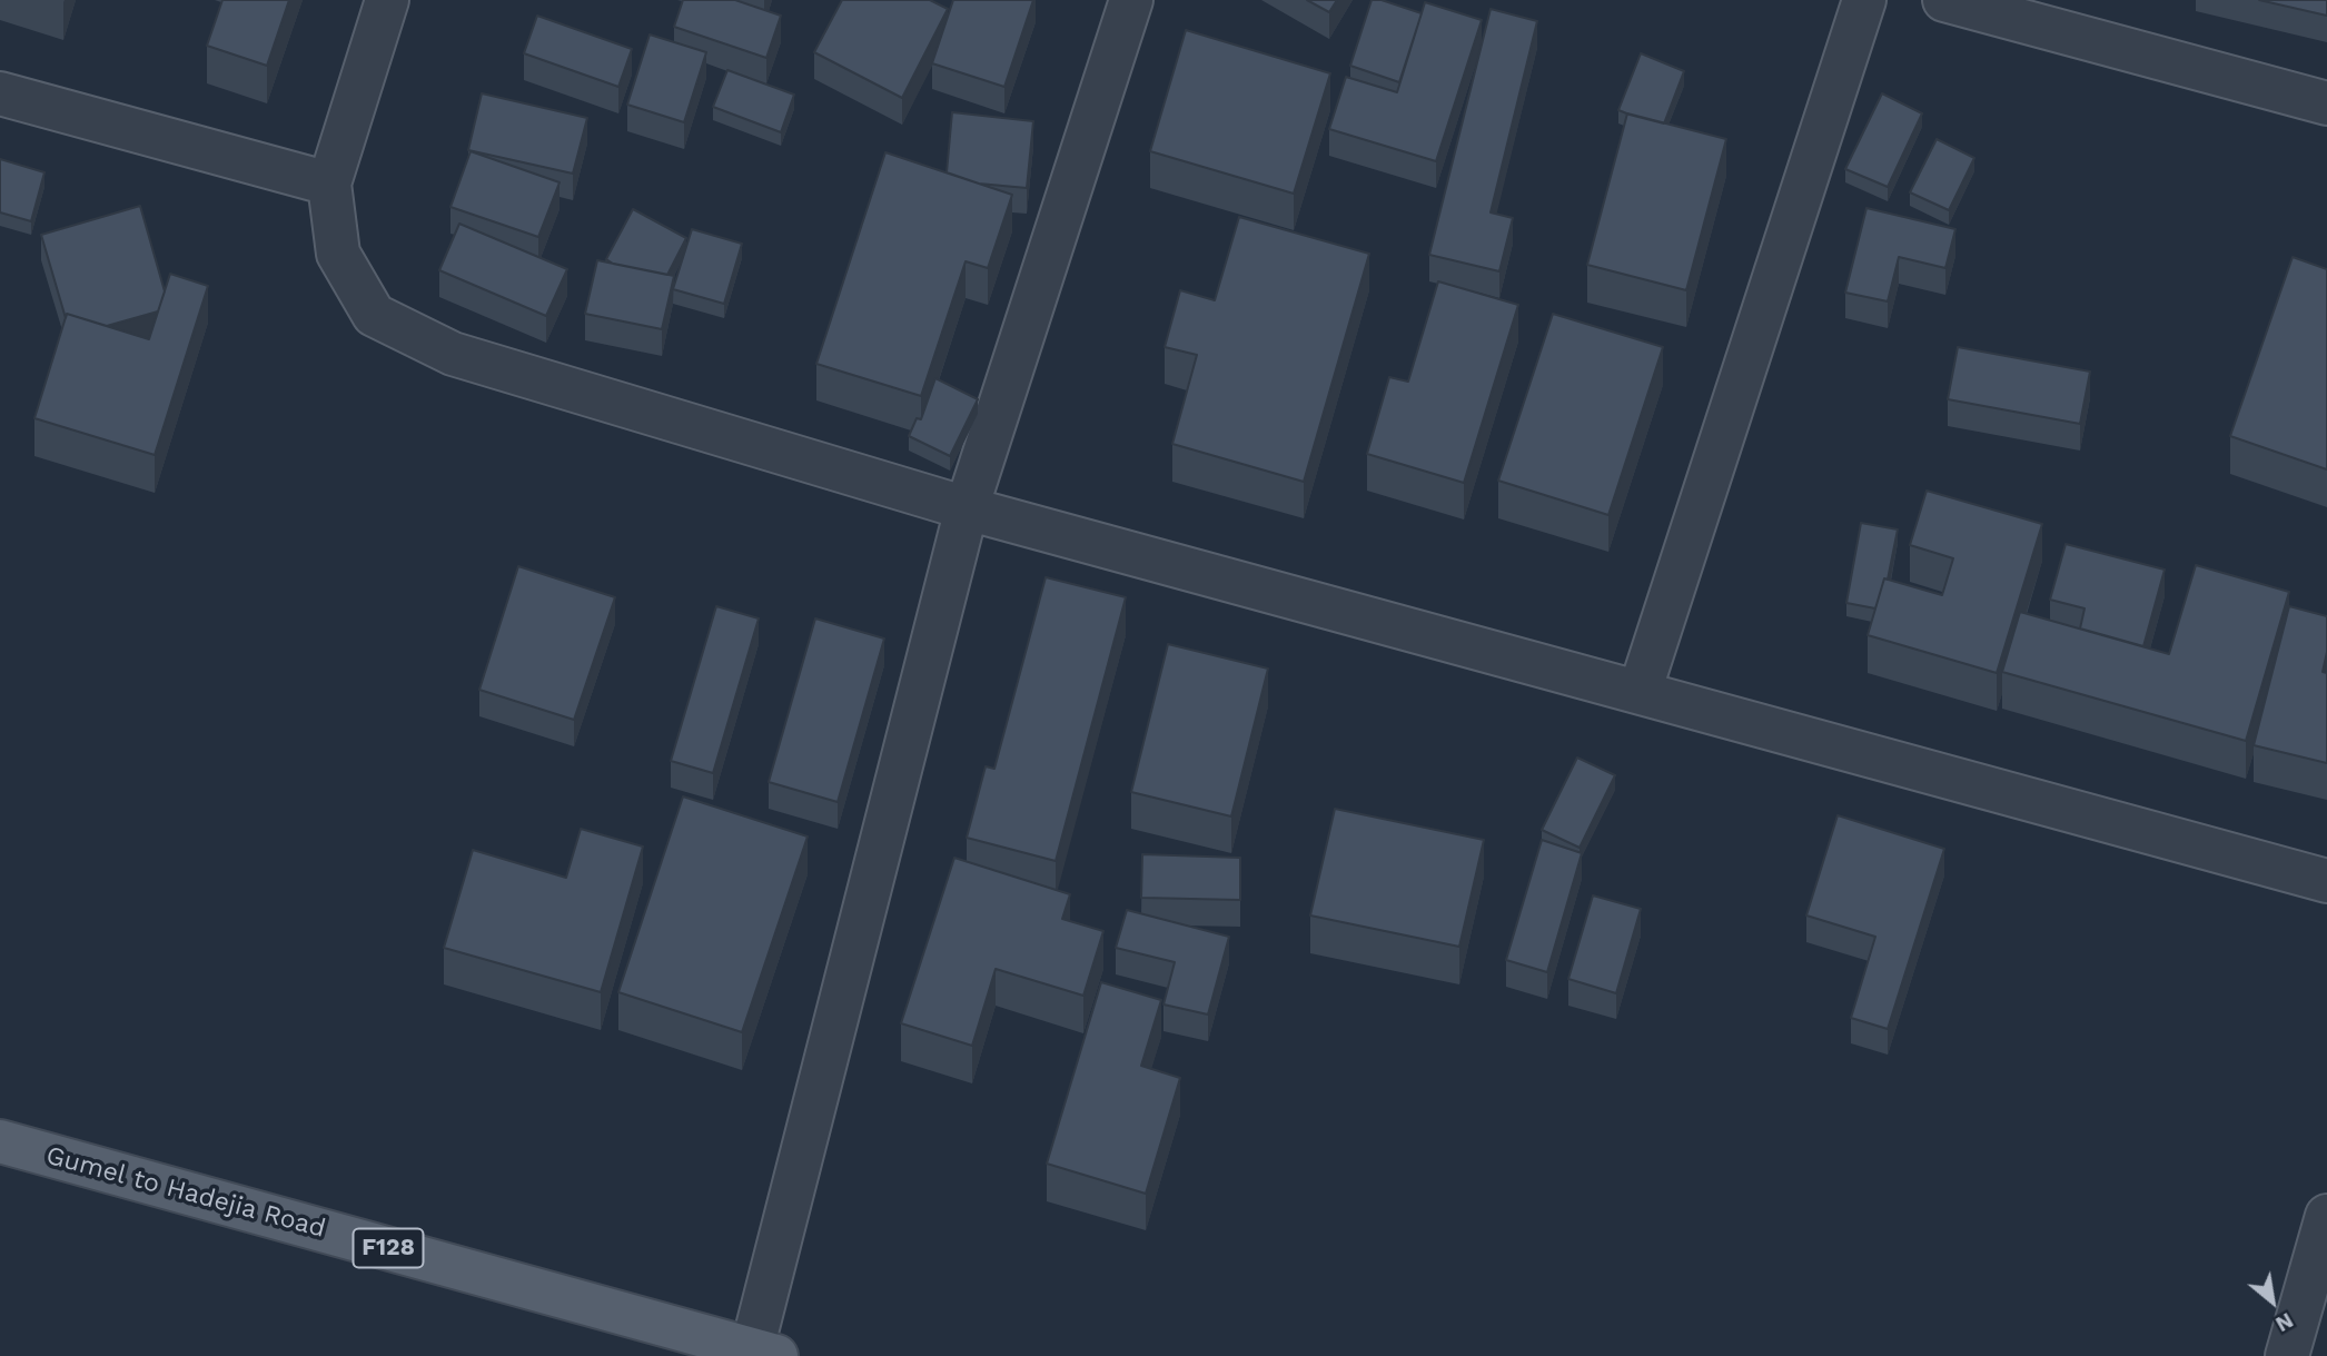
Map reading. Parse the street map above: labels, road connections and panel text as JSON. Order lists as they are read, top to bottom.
{
  "streets": {
    "main road": ["Gumel to Hadejia Road", "F128"]
  },
  "north": "bottom right"
}
